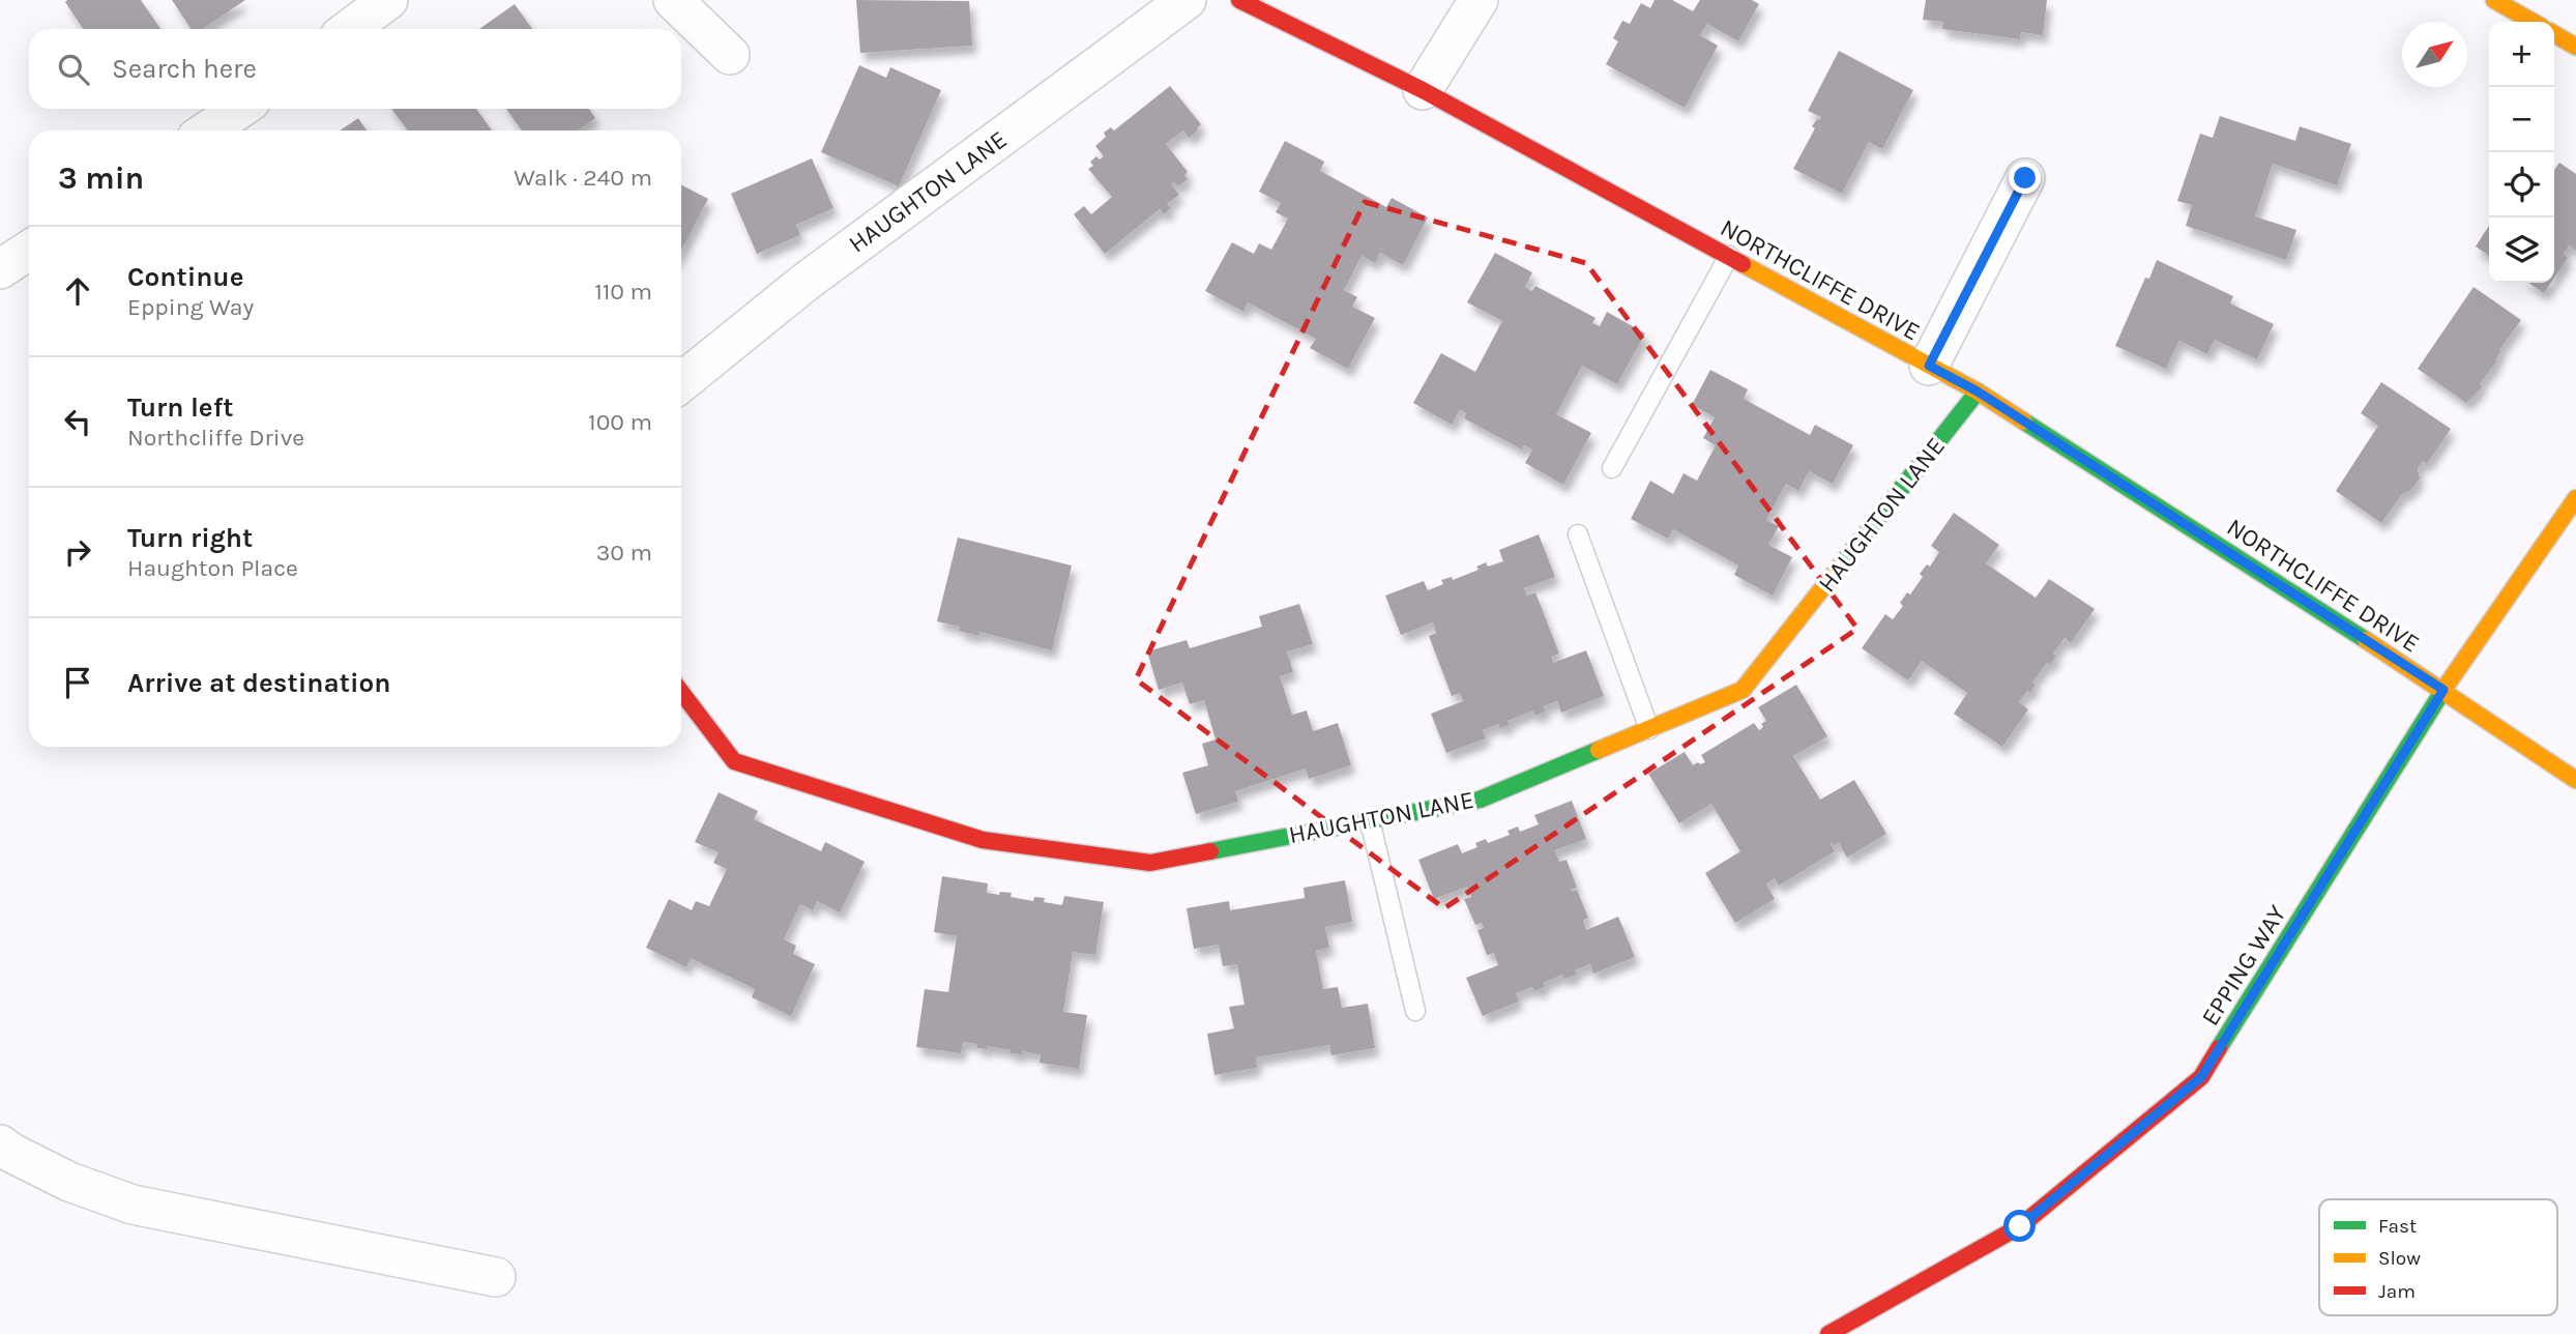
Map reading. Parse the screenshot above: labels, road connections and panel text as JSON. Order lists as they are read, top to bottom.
{
  "streets": {
    "street": ["HAUGHTON LANE", "NORTHCLIFFE DRIVE", "EPPING WAY"]
  },
  "crossings": [
    ["HAUGHTON LANE", "NORTHCLIFFE DRIVE"],
    ["NORTHCLIFFE DRIVE", "EPPING WAY"]
  ],
  "legend": ["Fast", "Slow", "Jam"],
  "north": "top right",
  "page": {
    "map_buttons": ["+", "−"],
    "search": "Search here",
    "heading": ["3 min", "Walk · 240 m"],
    "list": [
      ["Continue", "Epping Way", "110 m"],
      ["Turn left", "Northcliffe Drive", "100 m"],
      ["Turn right", "Haughton Place", "30 m"],
      "Arrive at destination"
    ]
  }
}
